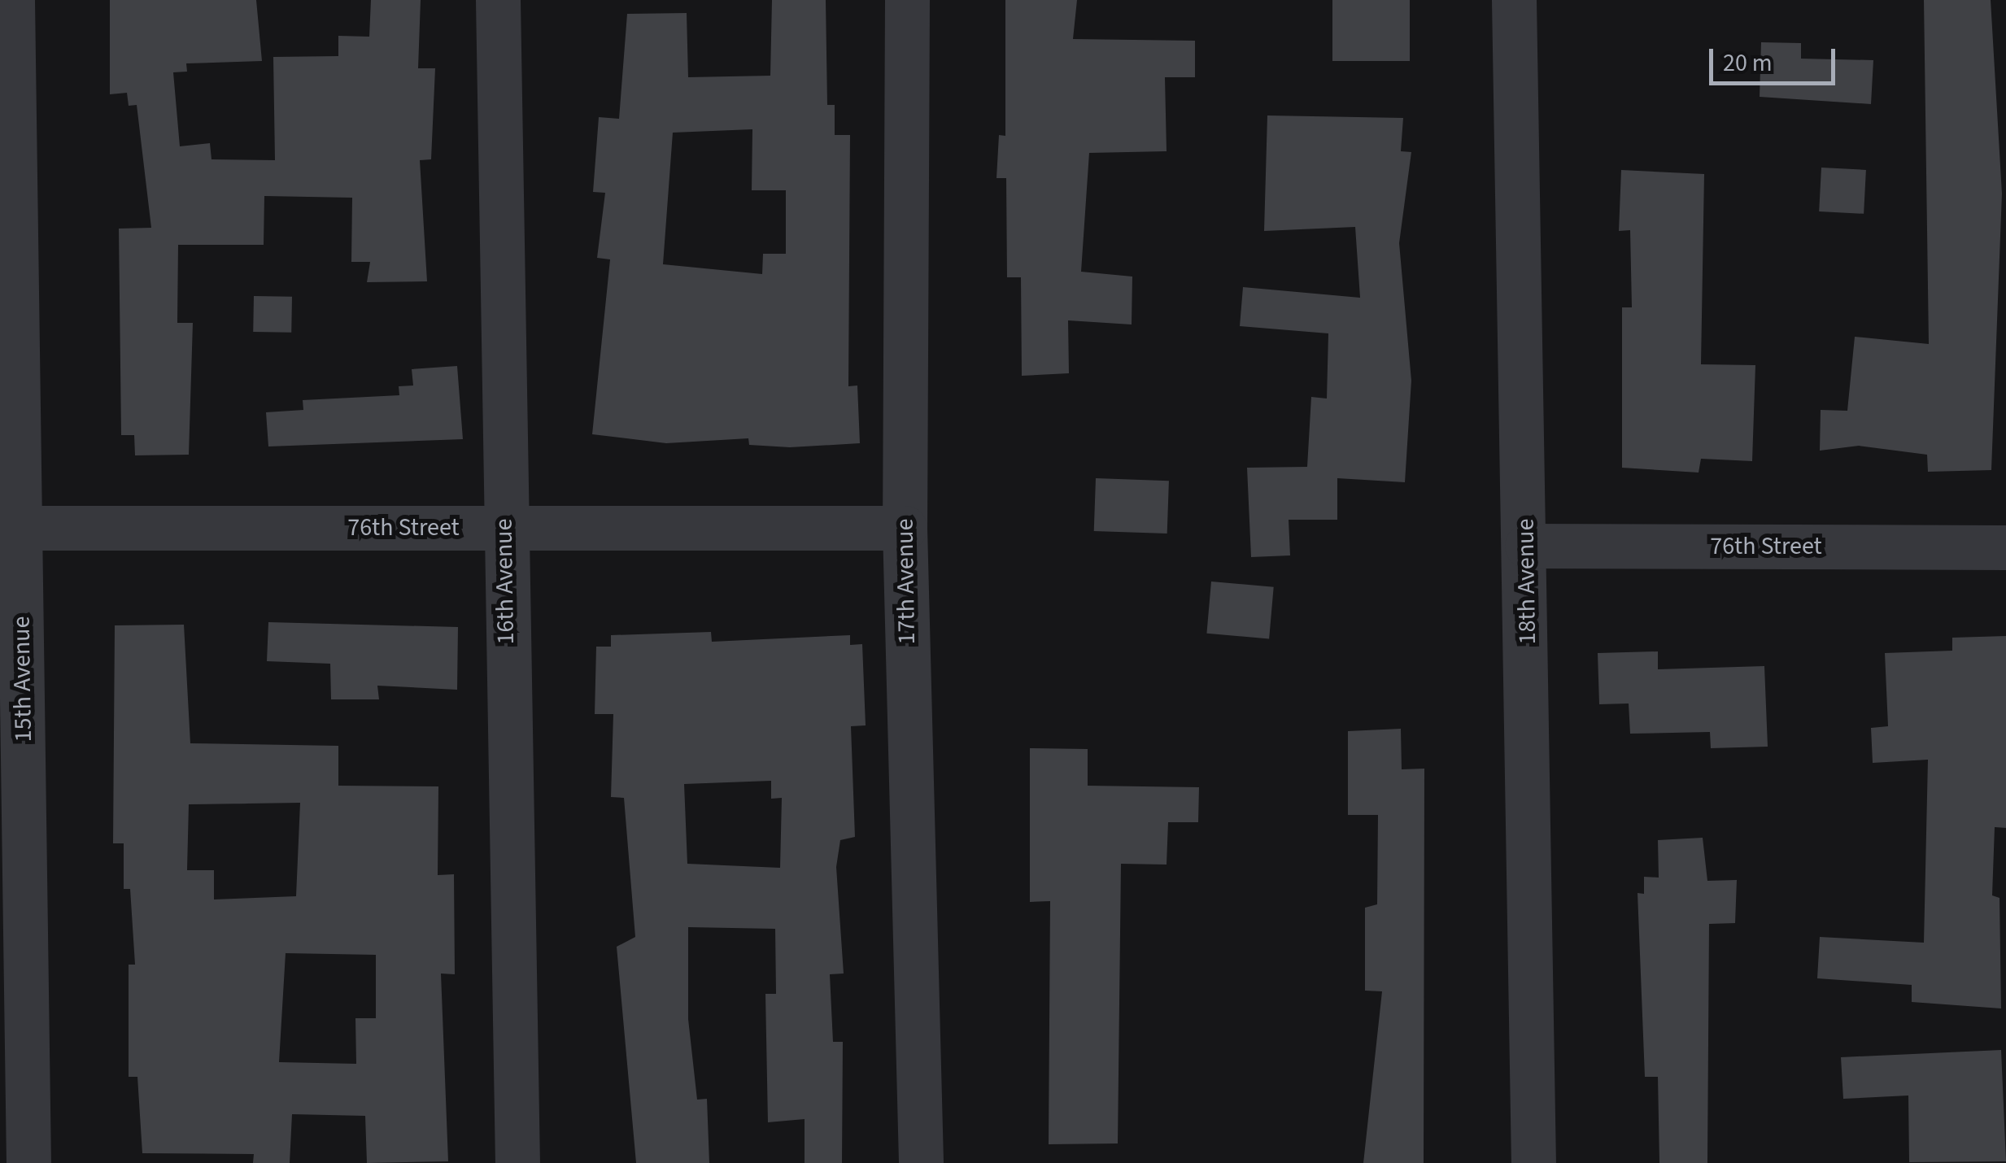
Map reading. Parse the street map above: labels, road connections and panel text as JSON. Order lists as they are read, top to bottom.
{
  "streets": {
    "street": [
      "76th Street",
      "16th Avenue",
      "17th Avenue",
      "18th Avenue",
      "15th Avenue"
    ]
  },
  "crossings": [
    ["76th Street", "16th Avenue"],
    ["76th Street", "17th Avenue"],
    ["76th Street", "18th Avenue"],
    ["76th Street", "15th Avenue"]
  ],
  "scale_bar": "20 m"
}
